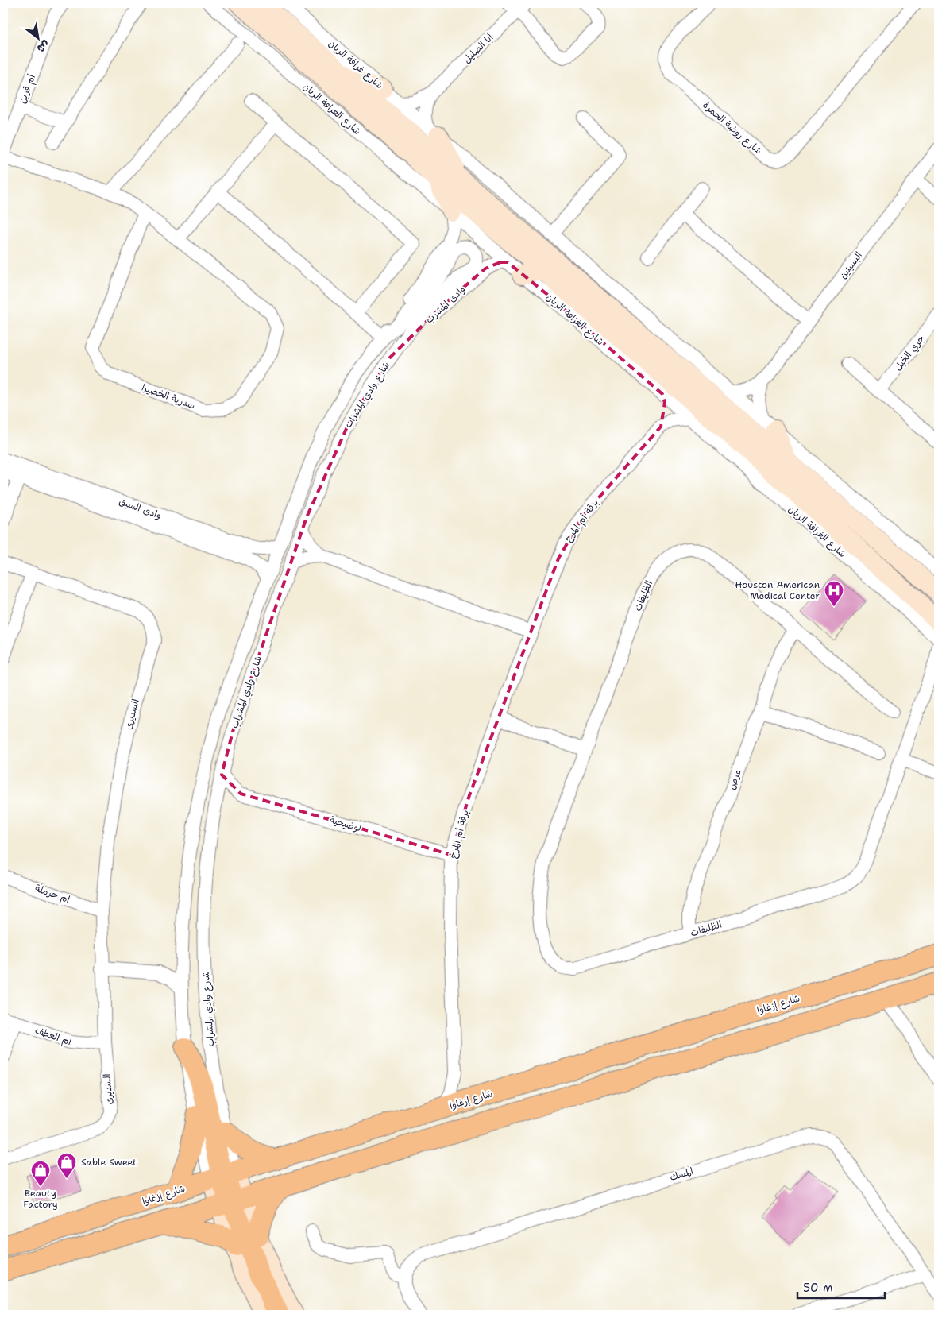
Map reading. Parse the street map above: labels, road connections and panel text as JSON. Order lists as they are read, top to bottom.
{
  "streets": {
    "main road": ["شارع الغرافة الريان", "شارع وادي المشراب", "شارع إزغاوا"],
    "street": [
      "أبا الصليل",
      "شارع غرافة الريان",
      "أم قرين",
      "شارع روضة الحمرة",
      "البسيتين",
      "وادى المشرب",
      "جري الخيل",
      "سدرية الخضيرا",
      "وادى السيق",
      "برقة أم المرخ",
      "الظليفات",
      "السديرى",
      "عرص",
      "لوضيحية",
      "ام حرملة",
      "ام العطف",
      "المسك"
    ]
  },
  "crossings": [
    ["أبا الصليل", "شارع غرافة الريان"],
    ["شارع الغرافة الريان", "وادى المشرب"],
    ["شارع الغرافة الريان", "شارع وادي المشراب"],
    ["شارع الغرافة الريان", "برقة أم المرخ"],
    ["وادى المشرب", "شارع وادي المشراب"],
    ["شارع وادي المشراب", "وادى السيق"],
    ["شارع وادي المشراب", "لوضيحية"],
    ["شارع وادي المشراب", "شارع إزغاوا"],
    ["برقة أم المرخ", "لوضيحية"],
    ["برقة أم المرخ", "شارع إزغاوا"],
    ["الظليفات", "عرص"],
    ["السديرى", "ام حرملة"],
    ["السديرى", "ام العطف"]
  ],
  "places": {
    "hospital": ["Houston American Medical Center"],
    "shop": ["Sable Sweet", "Beauty Factory"]
  },
  "scale_bar": "50 m",
  "north": "bottom right"
}
